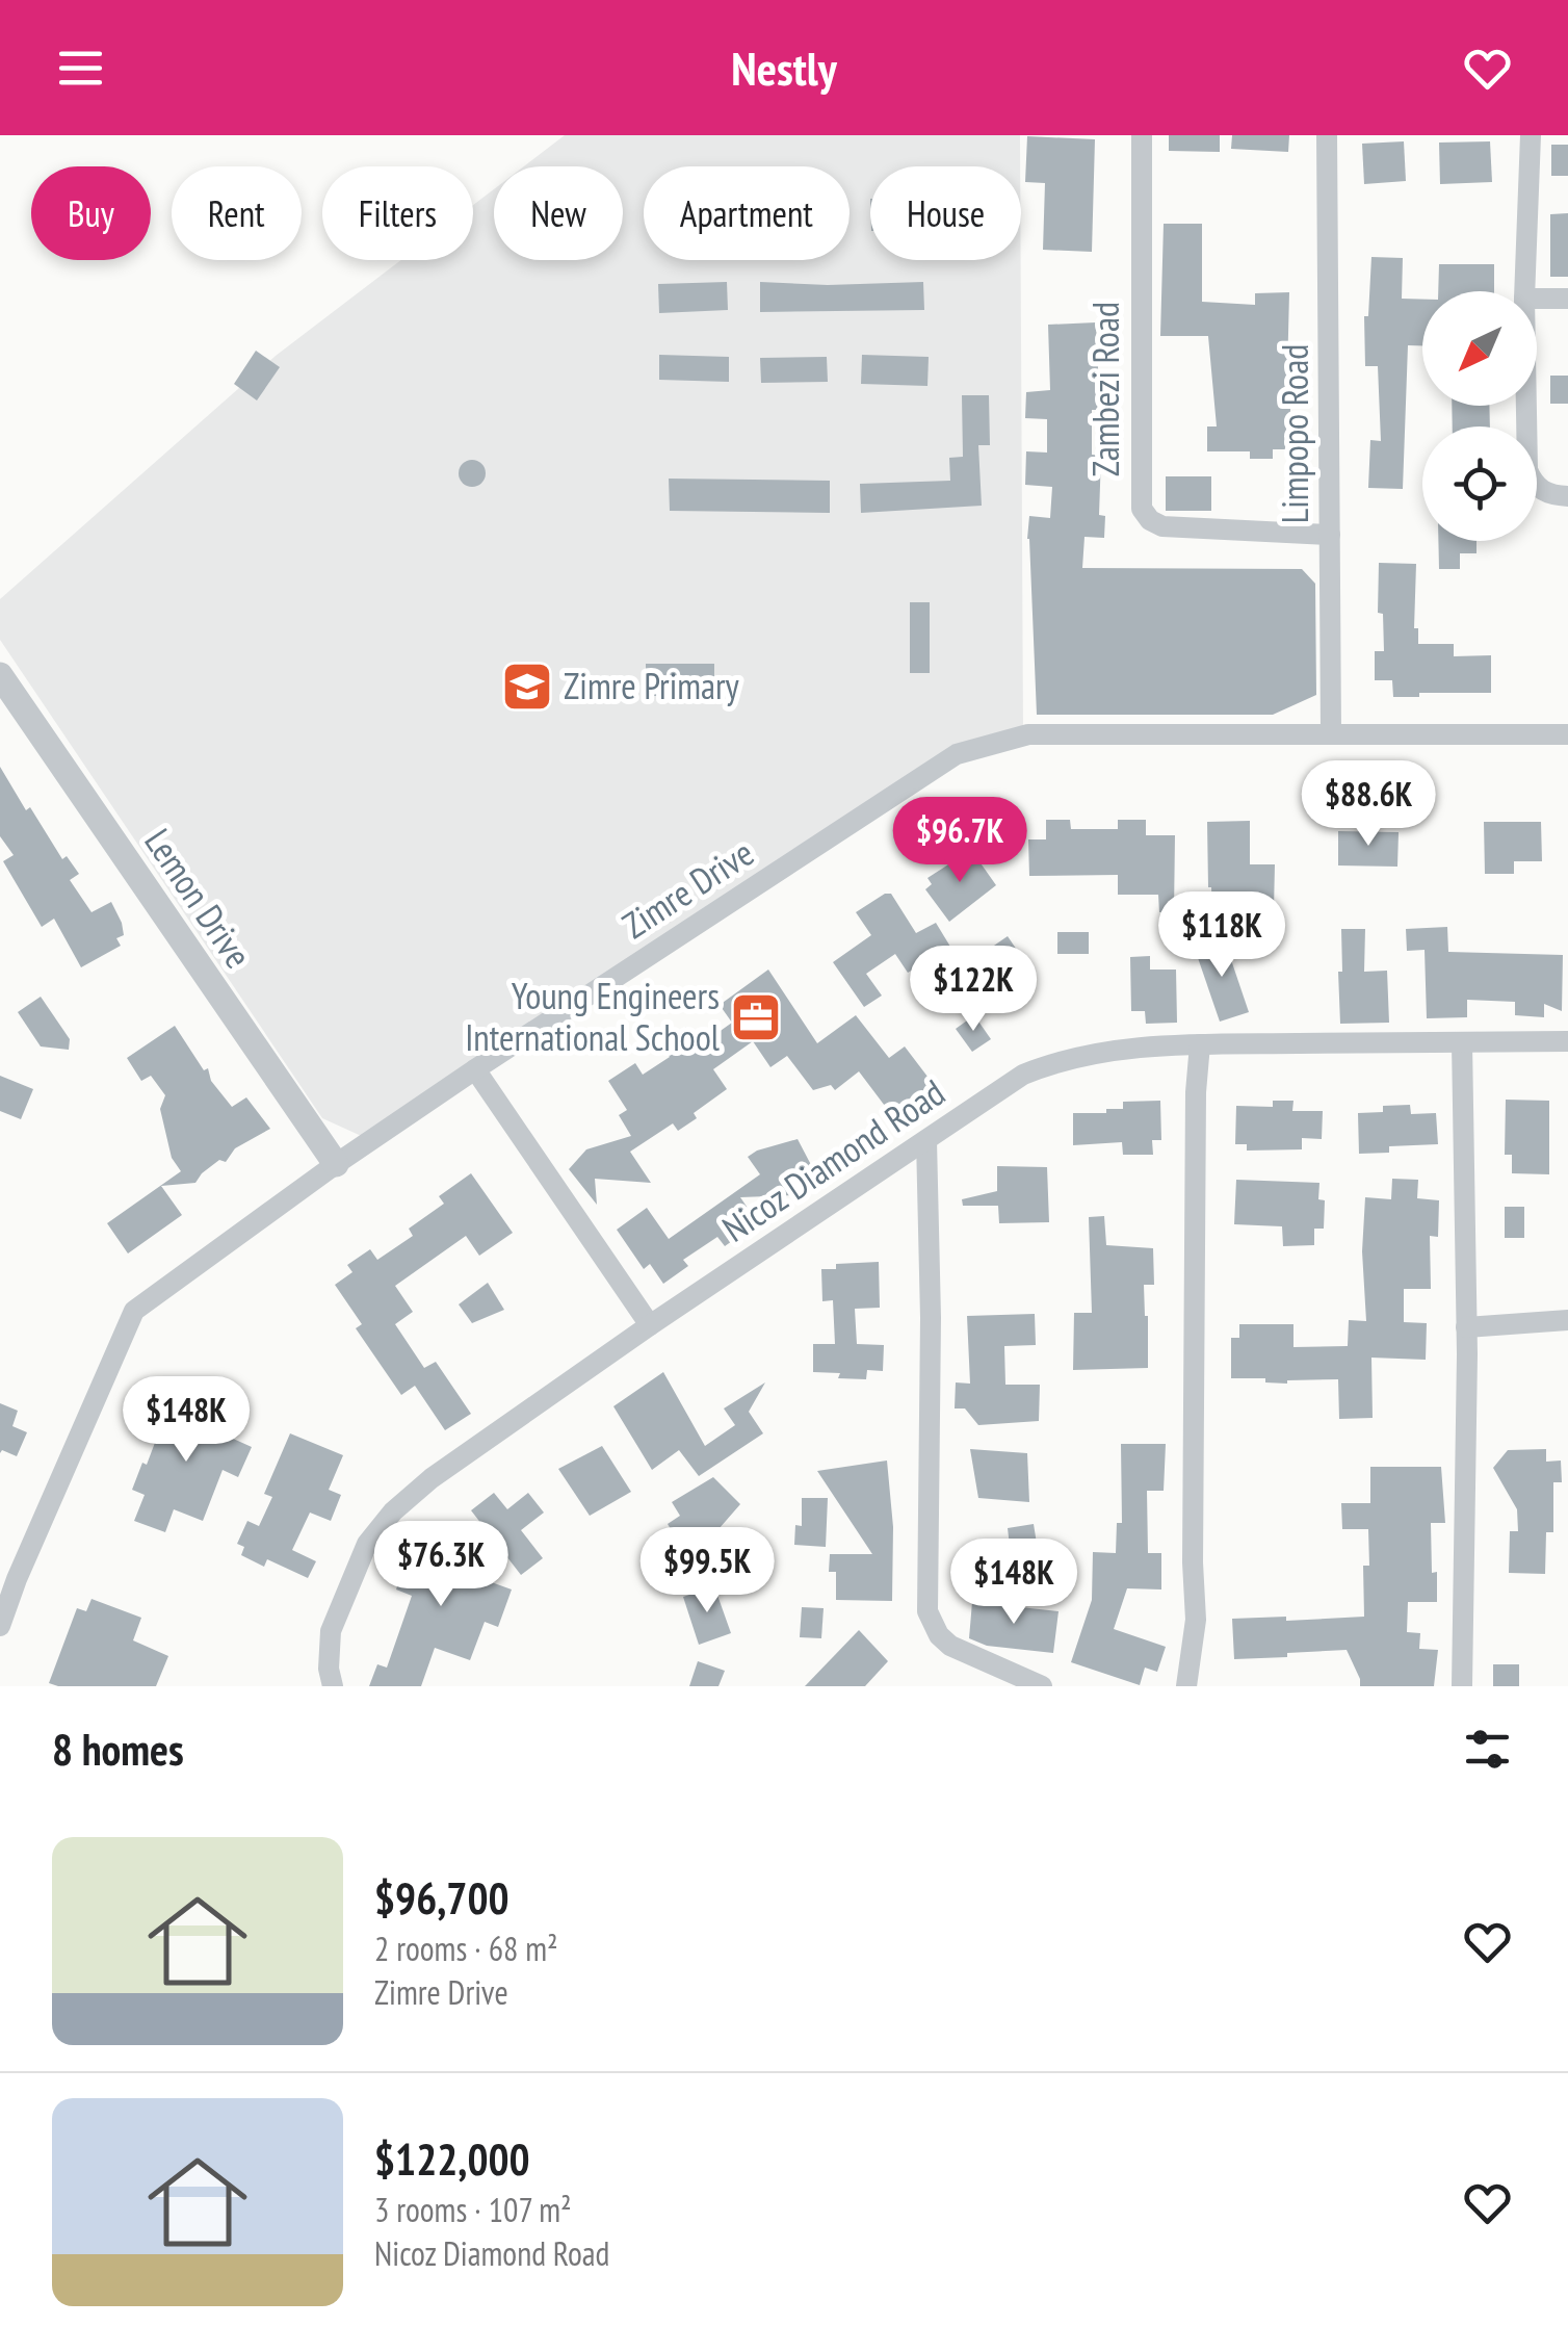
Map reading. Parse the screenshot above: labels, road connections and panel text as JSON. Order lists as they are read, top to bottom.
{
  "streets": {
    "street": [
      "Zambezi Road",
      "Limpopo Road",
      "Zimre Drive",
      "Lemon Drive",
      "Nicoz Diamond Road"
    ]
  },
  "crossings": [
    ["Zambezi Road", "Limpopo Road"],
    ["Limpopo Road", "Zimre Drive"],
    ["Zimre Drive", "Lemon Drive"]
  ],
  "places": {
    "school or university": ["Zimre Primary"],
    "office": ["Young Engineers International School"]
  },
  "north": "bottom left",
  "page": {
    "header": "Nestly",
    "chip": [
      "Buy",
      "Rent",
      "Filters",
      "New",
      "Apartment",
      "House"
    ],
    "price": [
      "$88.6K",
      "$96.7K",
      "$118K",
      "$122K",
      "$148K",
      "$76.3K",
      "$99.5K",
      "$148K"
    ],
    "heading": "8 homes",
    "list": [
      {
        "name": "$96,700",
        "note": "2 rooms · 68 m² · Zimre Drive"
      },
      {
        "name": "$122,000",
        "note": "3 rooms · 107 m² · Nicoz Diamond Road"
      }
    ]
  }
}
